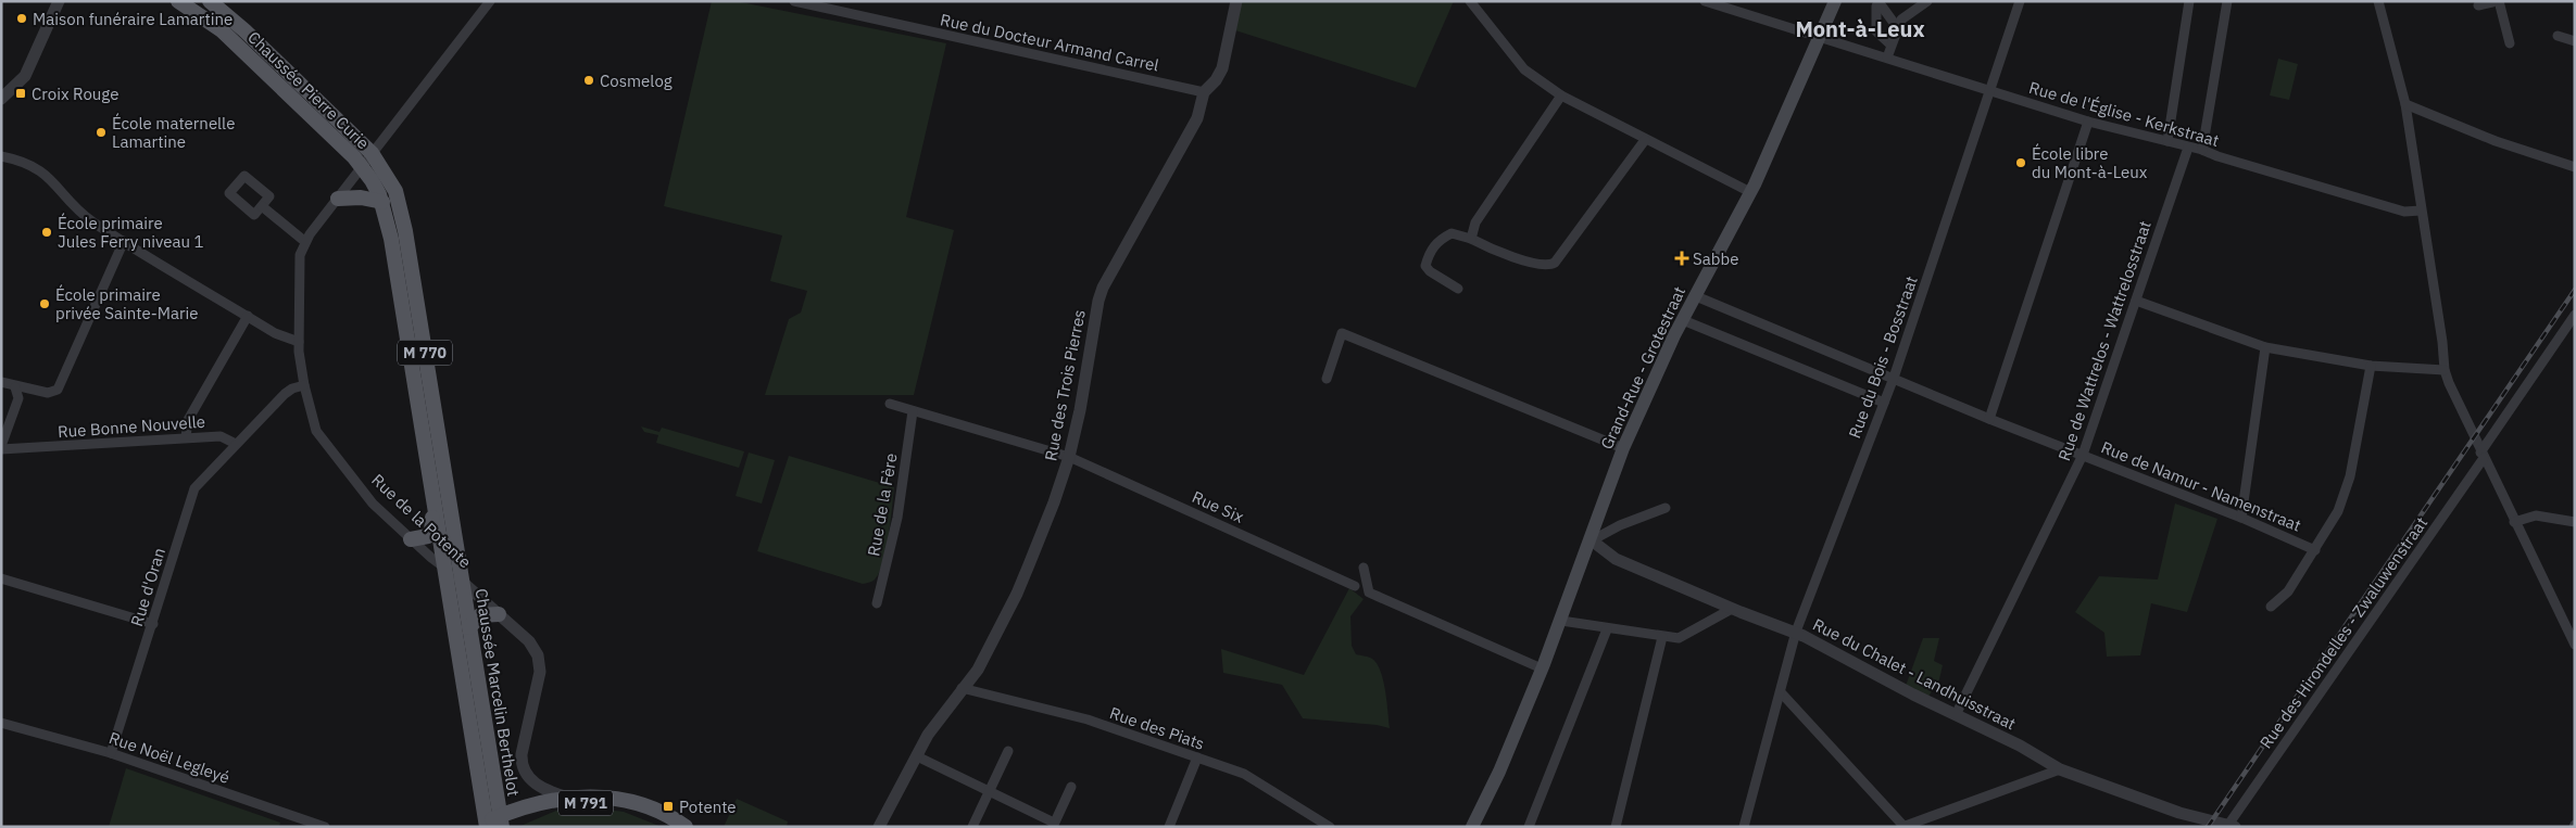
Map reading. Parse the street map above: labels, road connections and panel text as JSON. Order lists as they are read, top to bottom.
{
  "streets": {
    "main road": [
      "Chaussée Pierre Curie",
      "M 770",
      "Grand-Rue - Grotestraat",
      "Rue de la Potente",
      "Chaussée Marcelin Berthelot",
      "M 791"
    ],
    "street": [
      "Rue du Docteur Armand Carrel",
      "Rue de l'Église - Kerkstraat",
      "Rue de Wattrelos - Wattrelosstraat",
      "Rue du Bois - Bosstraat",
      "Rue des Trois Pierres",
      "Rue Bonne Nouvelle",
      "Rue de Namur - Namenstraat",
      "Rue de la Fère",
      "Rue Six",
      "Rue d'Oran",
      "Rue des Hirondelles - Zwaluwenstraat",
      "Rue du Chalet - Landhuisstraat",
      "Rue des Piats",
      "Rue Noël Legleyé"
    ]
  },
  "crossings": [
    ["Rue du Docteur Armand Carrel", "Rue des Trois Pierres"],
    ["Chaussée Pierre Curie", "Chaussée Marcelin Berthelot"],
    ["Rue de l'Église - Kerkstraat", "Rue de Wattrelos - Wattrelosstraat"],
    ["Rue de l'Église - Kerkstraat", "Rue du Bois - Bosstraat"],
    ["Rue de l'Église - Kerkstraat", "Grand-Rue - Grotestraat"],
    ["Rue de Wattrelos - Wattrelosstraat", "Rue de Namur - Namenstraat"],
    ["Rue de Wattrelos - Wattrelosstraat", "Rue du Chalet - Landhuisstraat"],
    ["Rue du Bois - Bosstraat", "Rue de Namur - Namenstraat"],
    ["Rue du Bois - Bosstraat", "Rue du Chalet - Landhuisstraat"],
    ["Grand-Rue - Grotestraat", "Rue de Namur - Namenstraat"],
    ["Grand-Rue - Grotestraat", "Rue du Chalet - Landhuisstraat"],
    ["Rue des Trois Pierres", "Rue Six"],
    ["Rue des Trois Pierres", "Rue des Piats"],
    ["Rue Bonne Nouvelle", "Rue d'Oran"],
    ["Rue de la Potente", "Chaussée Marcelin Berthelot"],
    ["Rue de la Potente", "M 791"],
    ["Rue d'Oran", "Rue Noël Legleyé"],
    ["Rue des Hirondelles - Zwaluwenstraat", "Rue du Chalet - Landhuisstraat"],
    ["Chaussée Marcelin Berthelot", "M 791"]
  ],
  "districts": ["Mont-à-Leux"],
  "places": {
    "other": [
      "Maison funéraire Lamartine",
      "Cosmelog",
      "École maternelle Lamartine",
      "École libre du Mont-à-Leux",
      "École primaire Jules Ferry niveau 1",
      "École primaire privée Sainte-Marie"
    ],
    "transit": ["Croix Rouge", "Potente"],
    "health": ["Sabbe"]
  }
}
